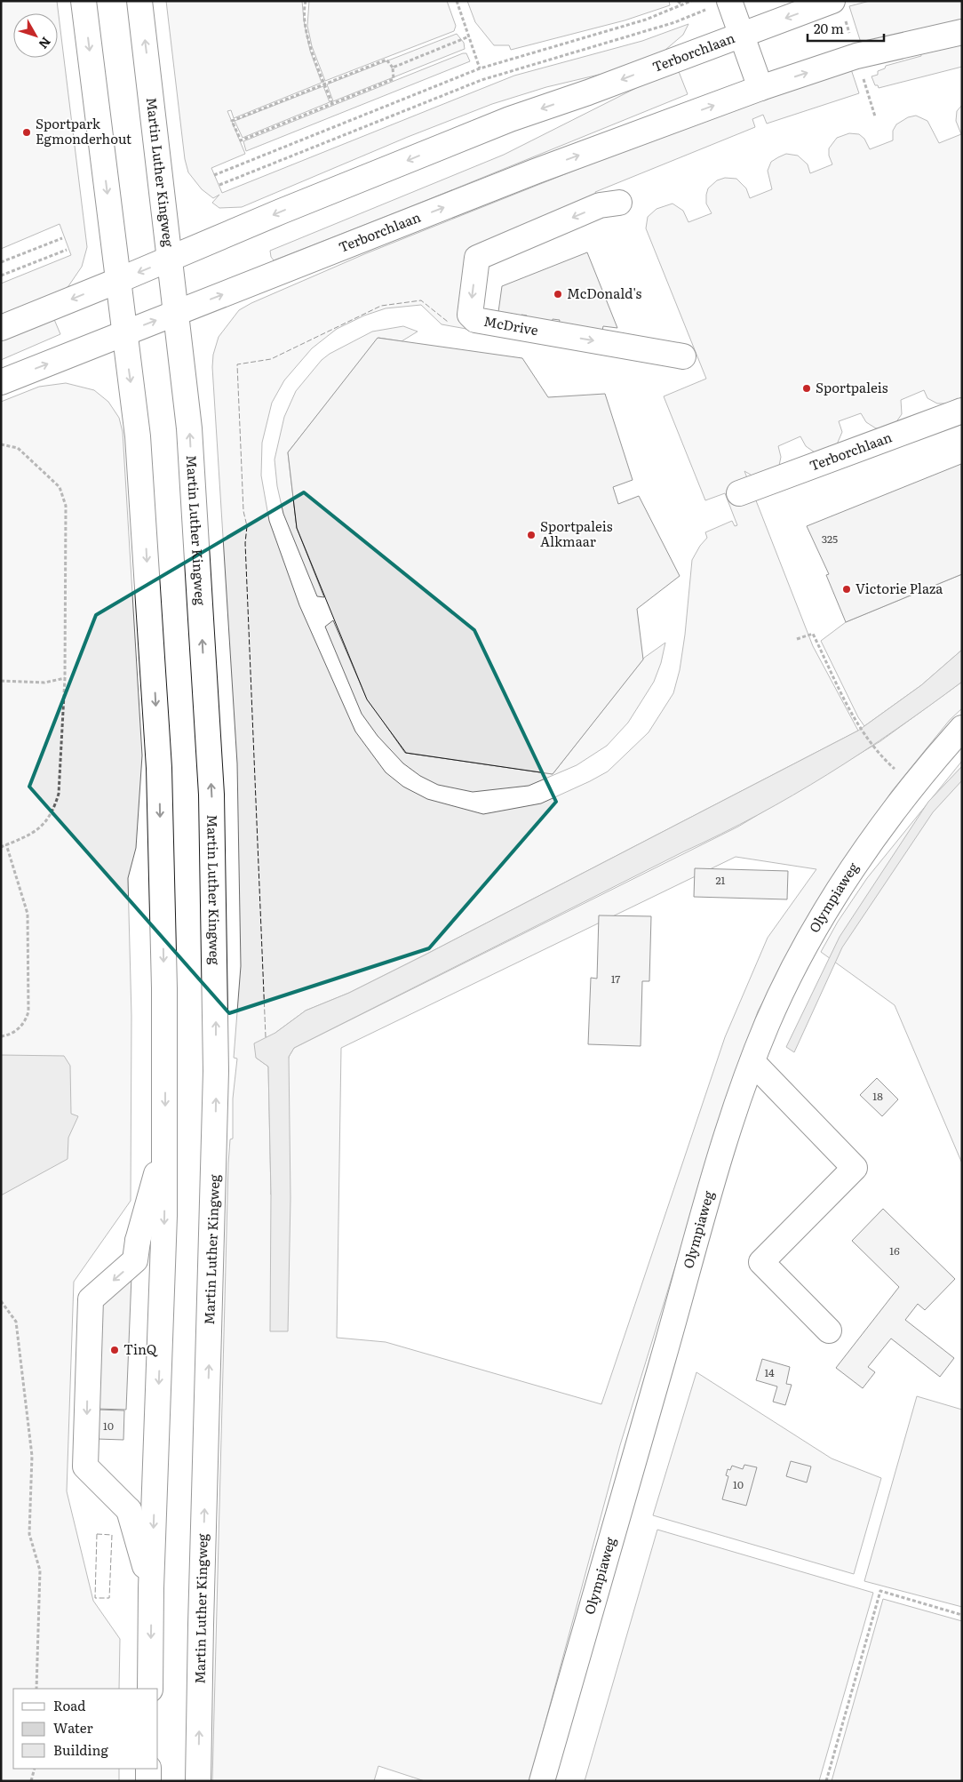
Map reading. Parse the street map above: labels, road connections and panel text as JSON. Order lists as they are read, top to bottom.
{
  "streets": {
    "main road": [
      "Terborchlaan",
      "Martin Luther Kingweg",
      "McDrive",
      "Olympiaweg"
    ]
  },
  "crossings": [
    ["Terborchlaan", "Martin Luther Kingweg"]
  ],
  "places": [
    "Sportpark Egmonderhout",
    "McDonald's",
    "Sportpaleis",
    "Sportpaleis Alkmaar",
    "Victorie Plaza",
    "TinQ"
  ],
  "house_numbers": [
    "325",
    "21",
    "17",
    "18",
    "16",
    "14",
    "10",
    "10"
  ],
  "legend": ["Road", "Water", "Building"],
  "scale_bar": "20 m",
  "north": "bottom right"
}
